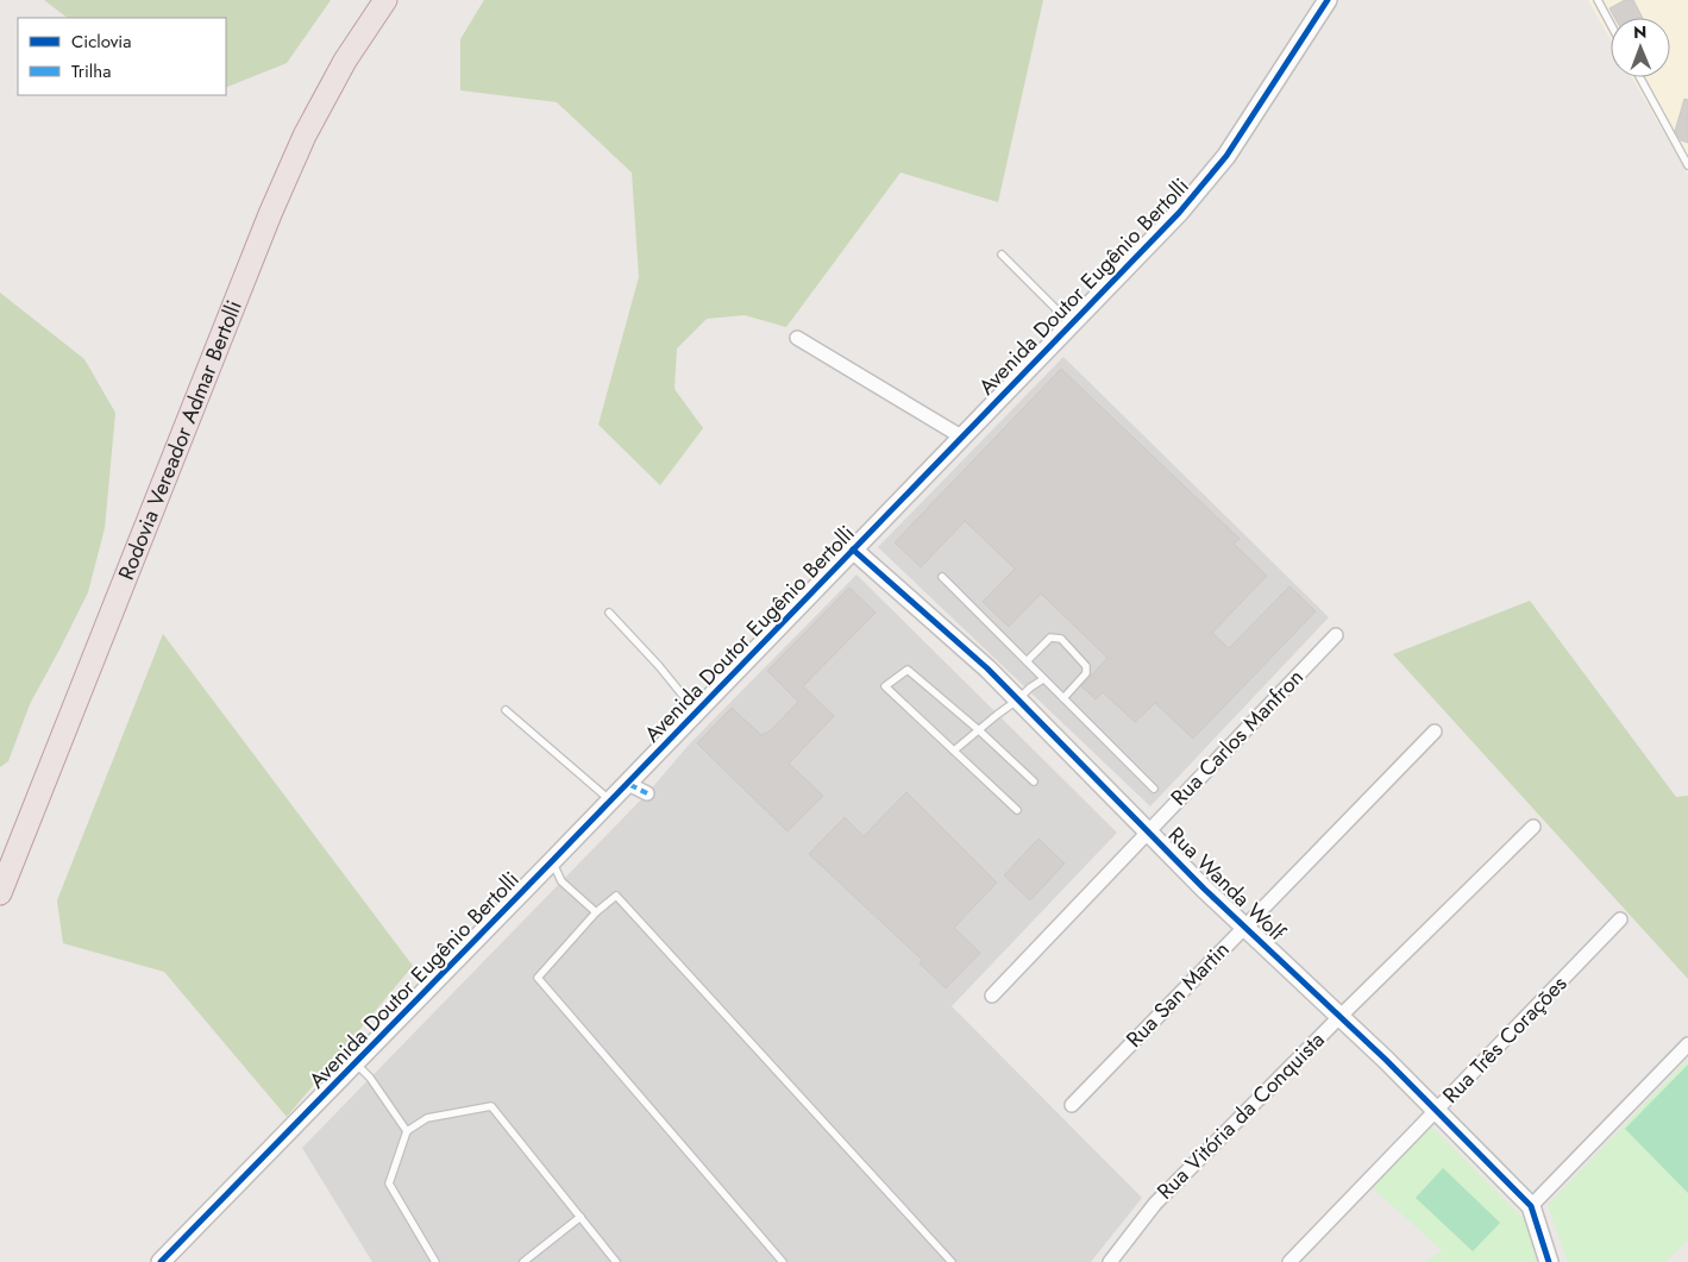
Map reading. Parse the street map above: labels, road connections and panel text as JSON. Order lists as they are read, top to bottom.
{
  "streets": {
    "highway": ["Rodovia Vereador Admar Bertolli"],
    "street": [
      "Avenida Doutor Eugênio Bertolli",
      "Rua Carlos Manfron",
      "Rua Wanda Wolf",
      "Rua San Martin",
      "Rua Três Corações",
      "Rua Vitória da Conquista"
    ]
  },
  "crossings": [
    ["Avenida Doutor Eugênio Bertolli", "Rua Wanda Wolf"],
    ["Rua Carlos Manfron", "Rua Wanda Wolf"],
    ["Rua Wanda Wolf", "Rua San Martin"],
    ["Rua Wanda Wolf", "Rua Três Corações"],
    ["Rua Wanda Wolf", "Rua Vitória da Conquista"]
  ],
  "legend": ["Ciclovia", "Trilha"],
  "north": "top"
}
